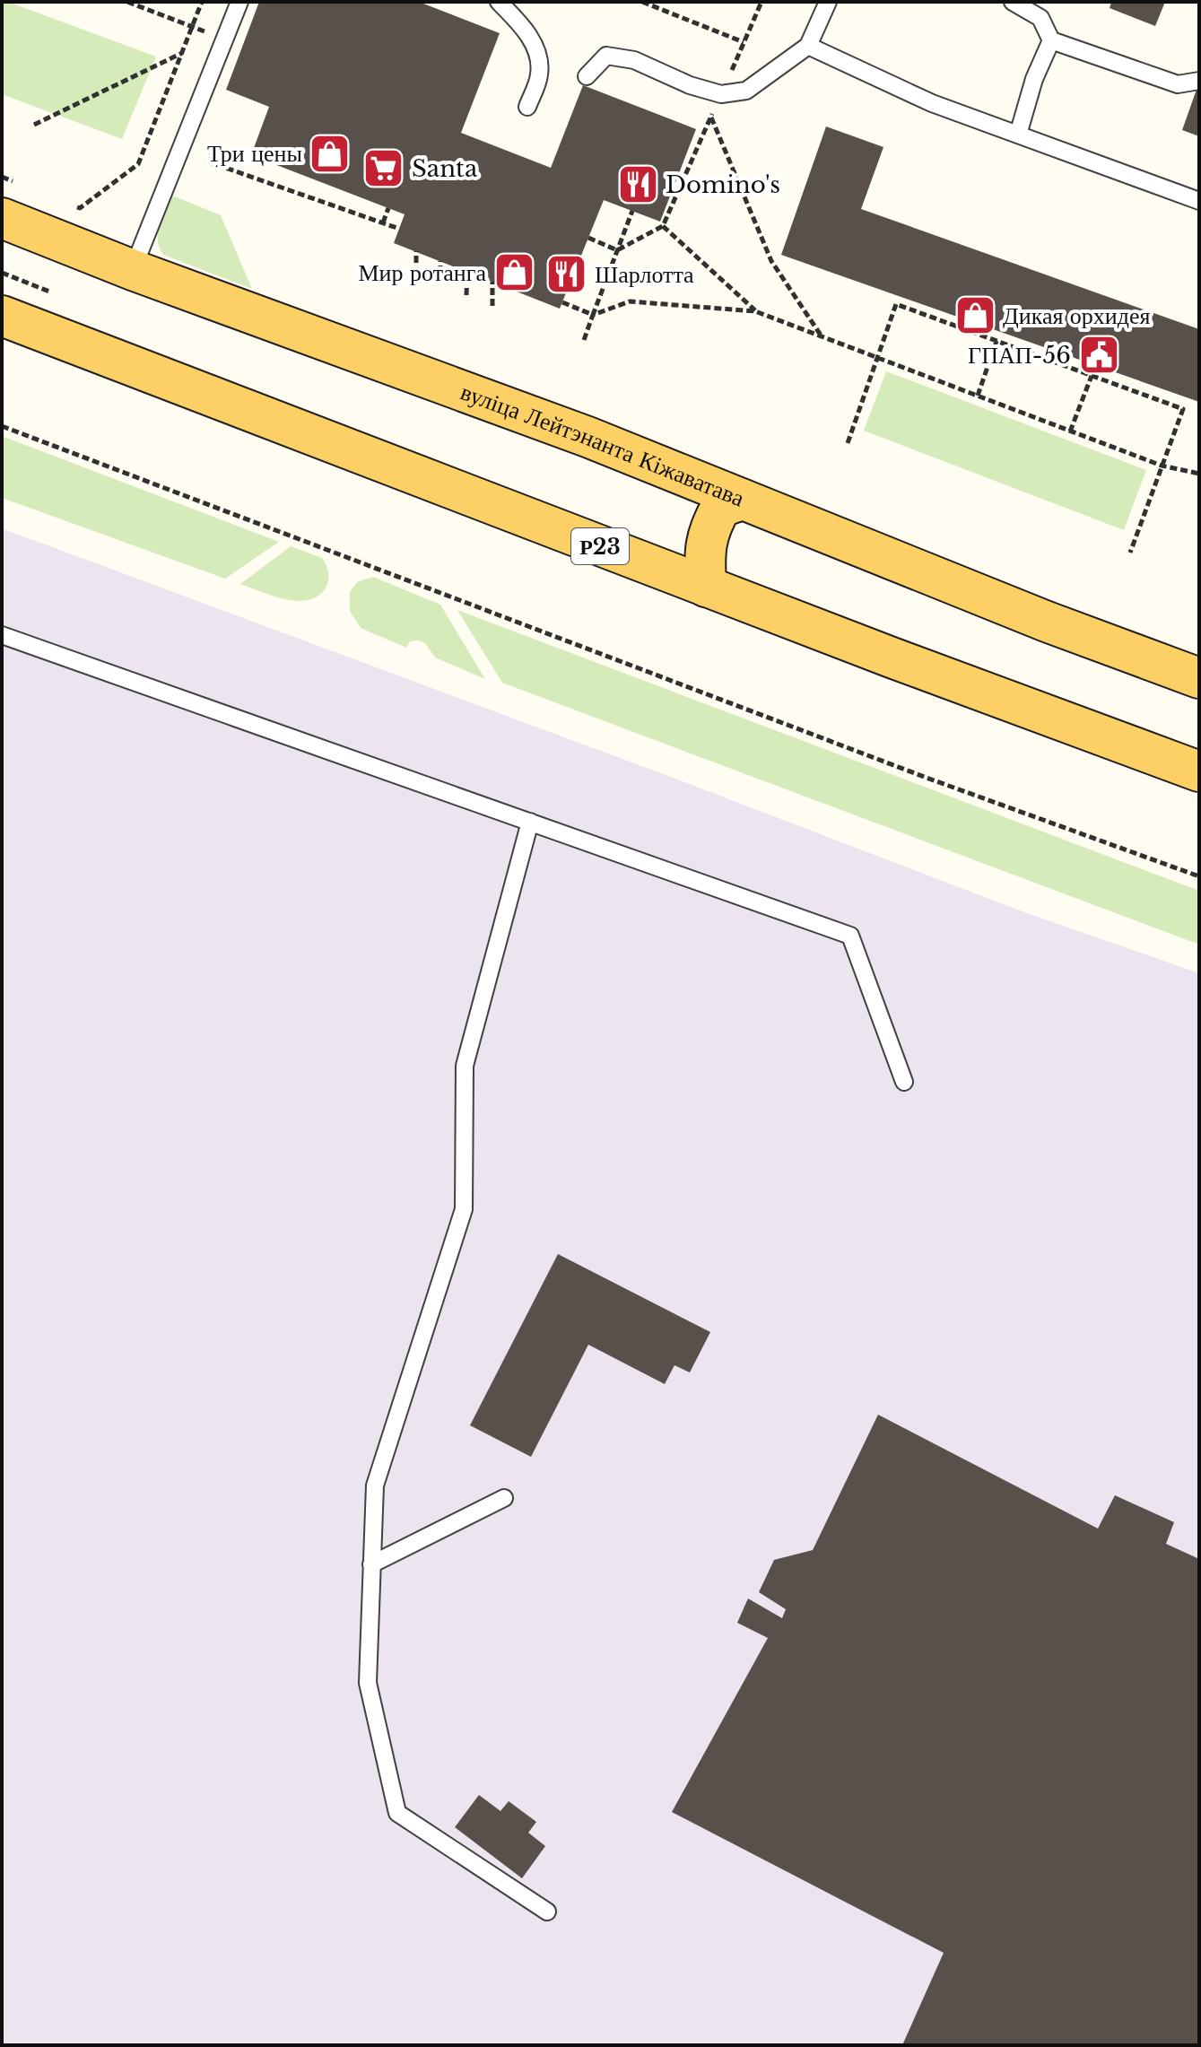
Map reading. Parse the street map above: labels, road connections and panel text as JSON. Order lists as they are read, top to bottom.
{
  "streets": {
    "main road": ["вуліца Лейтэнанта Кіжаватава", "Р23"]
  },
  "places": {
    "shop": ["Три цены", "Мир ротанга", "Дикая орхидея"],
    "supermarket": ["Santa"],
    "restaurant": ["Domino's", "Шарлотта"],
    "public building": ["ГПАП-56"]
  }
}
